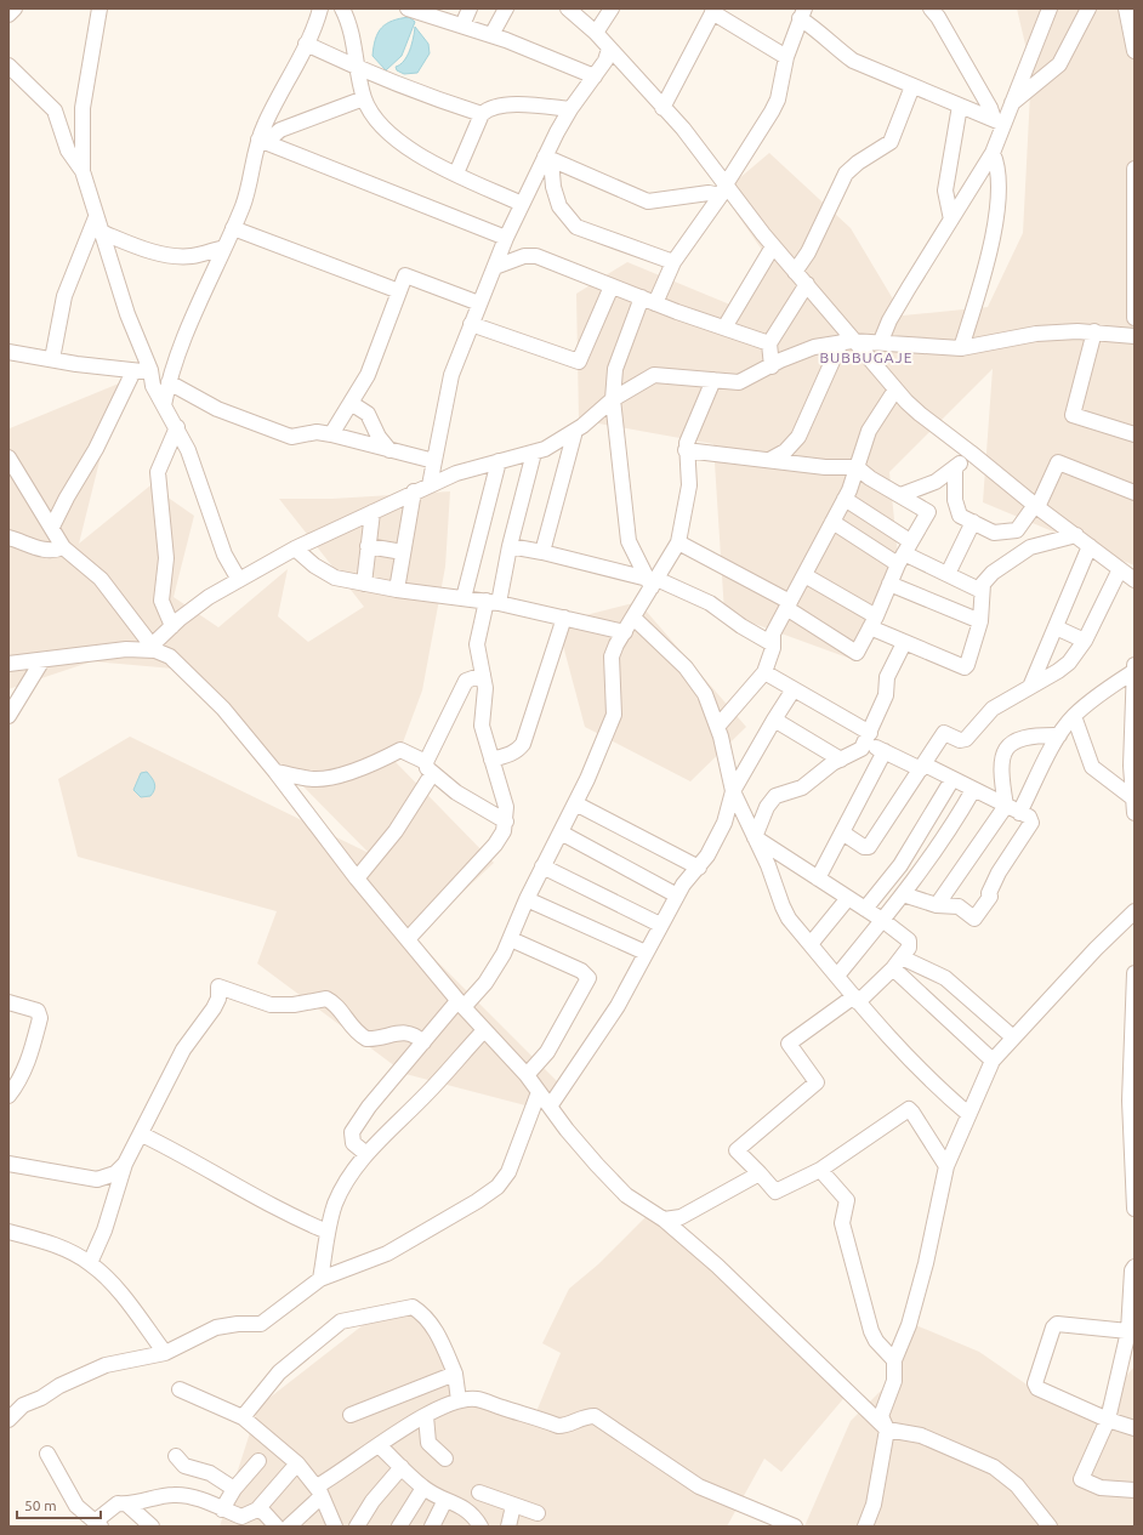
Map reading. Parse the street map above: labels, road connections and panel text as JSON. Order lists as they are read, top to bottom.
{
  "districts": ["BUBBUGAJE"],
  "scale_bar": "50 m"
}
